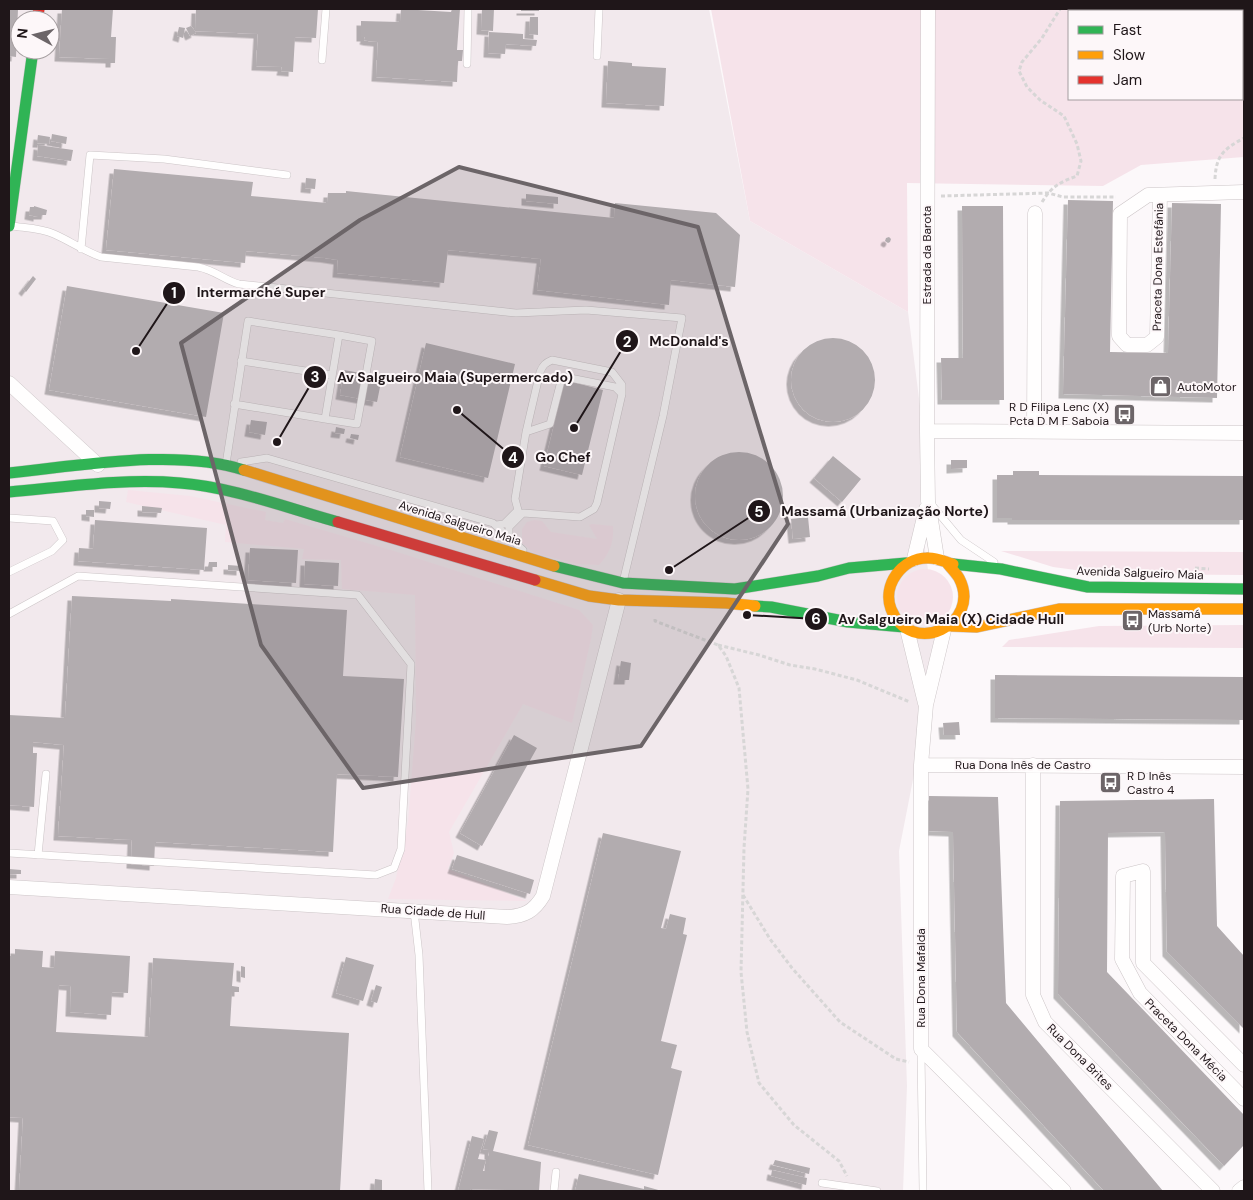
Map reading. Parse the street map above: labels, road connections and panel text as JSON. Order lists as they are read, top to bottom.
{
  "streets": {
    "street": [
      "Estrada da Barota",
      "Praceta Dona Estefânia",
      "Avenida Salgueiro Maia",
      "Rua Dona Inês de Castro",
      "Rua Cidade de Hull",
      "Rua Dona Mafalda",
      "Praceta Dona Mécia",
      "Rua Dona Brites"
    ]
  },
  "crossings": [
    ["Estrada da Barota", "Avenida Salgueiro Maia"],
    ["Estrada da Barota", "Rua Dona Mafalda"],
    ["Avenida Salgueiro Maia", "Rua Dona Mafalda"],
    ["Rua Dona Inês de Castro", "Rua Dona Mafalda"],
    ["Rua Dona Inês de Castro", "Rua Dona Brites"]
  ],
  "places": {
    "other": [
      "Intermarché Super",
      "Go Chef",
      "McDonald's",
      "Av Salgueiro Maia (Supermercado)",
      "Massamá (Urbanização Norte)",
      "Av Salgueiro Maia (X) Cidade Hull"
    ],
    "shop": ["AutoMotor"],
    "bus stop": ["R D Filipa Lenc (X) Pcta D M F Saboia", "Massamá (Urb Norte)", "R D Inês Castro 4"]
  },
  "legend": ["Fast", "Slow", "Jam"],
  "north": "left"
}
